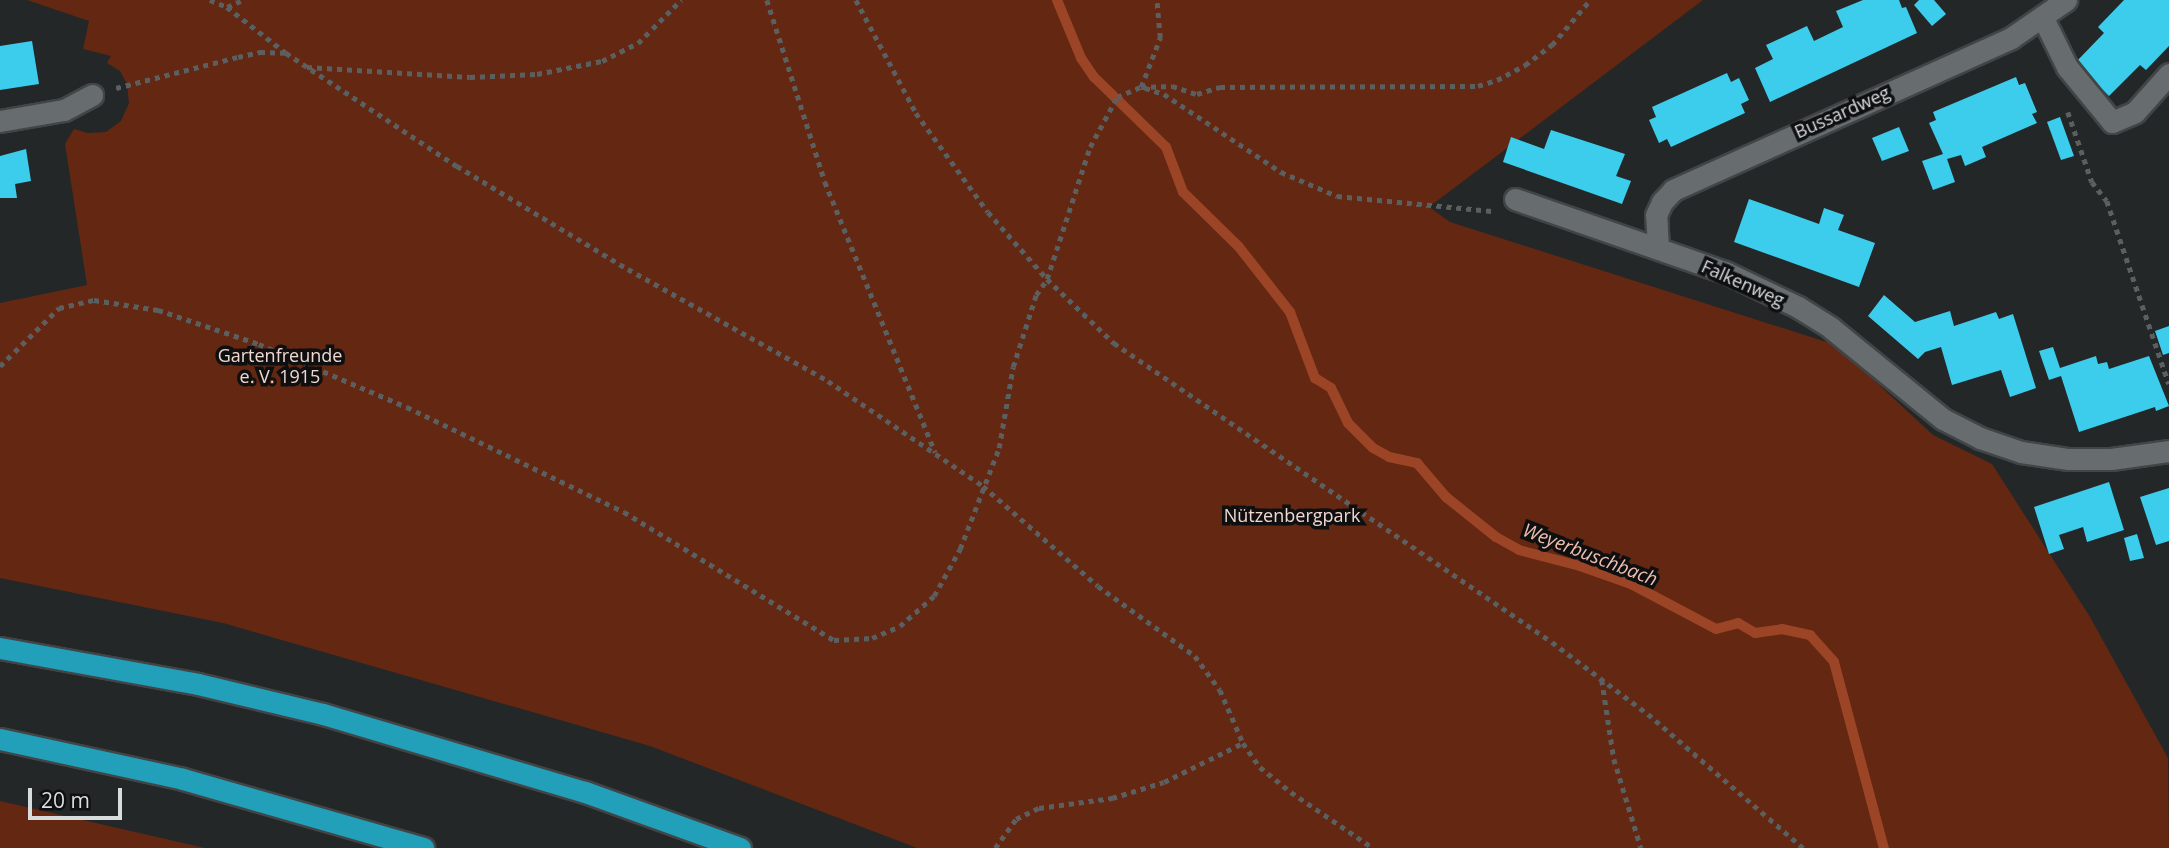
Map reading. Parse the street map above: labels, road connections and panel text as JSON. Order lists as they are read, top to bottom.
{
  "streets": {
    "street": ["Bussardweg", "Falkenweg"]
  },
  "crossings": [
    ["Bussardweg", "Falkenweg"]
  ],
  "water": ["Weyerbuschbach"],
  "parks": ["Gartenfreunde e. V. 1915", "Nützenbergpark"],
  "scale_bar": "20 m"
}
